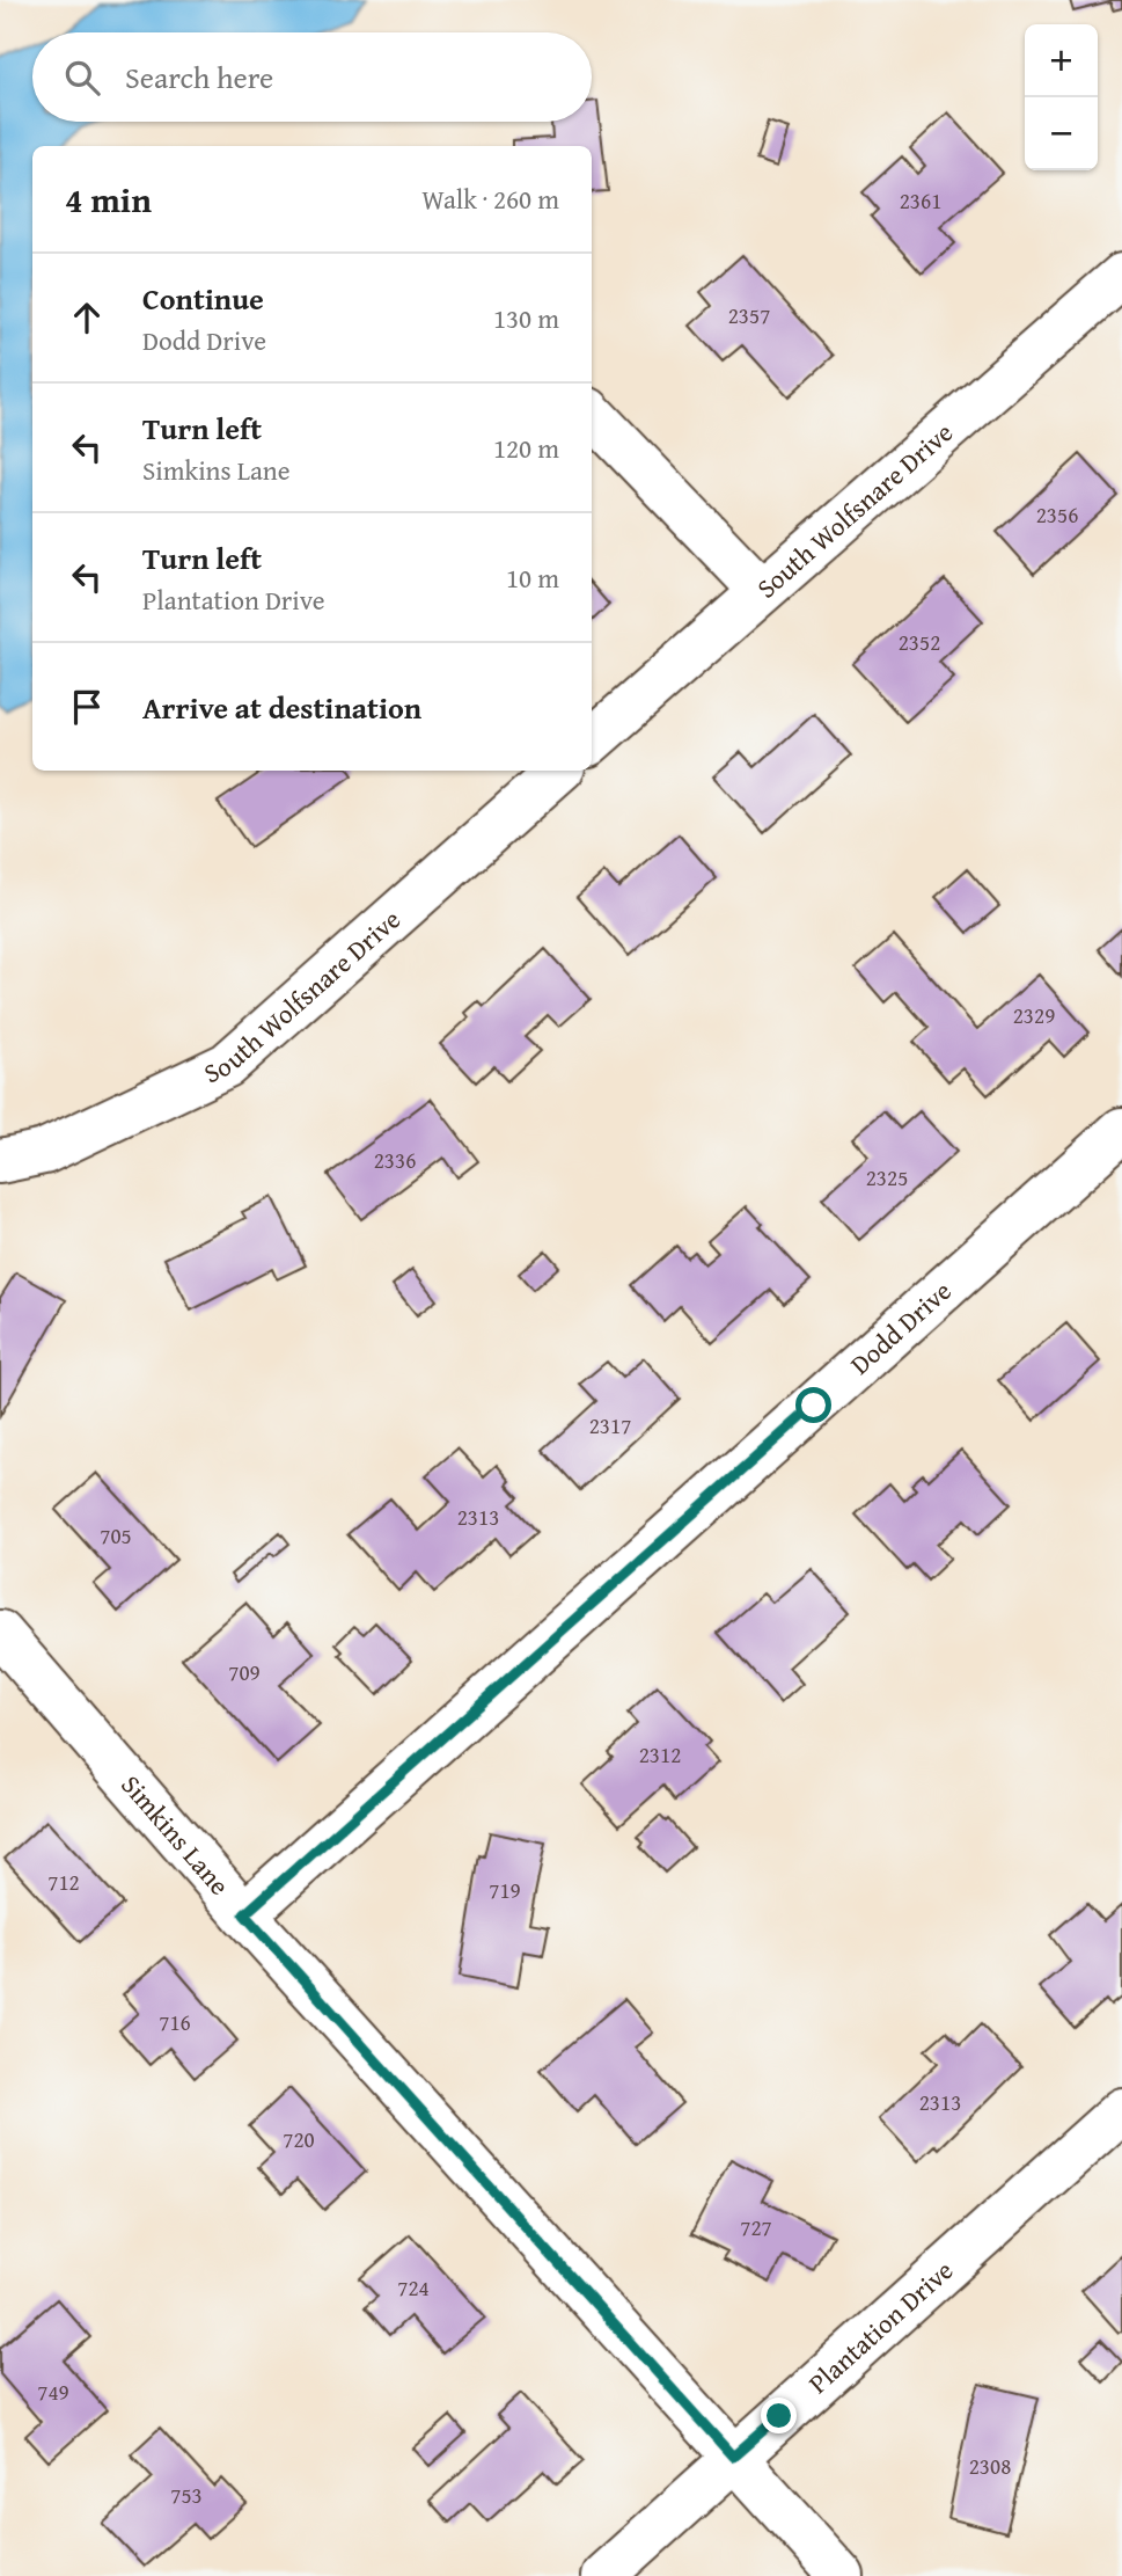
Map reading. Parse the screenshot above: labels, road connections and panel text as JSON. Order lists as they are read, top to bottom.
{
  "streets": {
    "street": [
      "South Wolfsnare Drive",
      "Dodd Drive",
      "Simkins Lane",
      "Plantation Drive"
    ]
  },
  "crossings": [
    ["Dodd Drive", "Simkins Lane"],
    ["Simkins Lane", "Plantation Drive"]
  ],
  "house_numbers": [
    "2361",
    "2357",
    "2356",
    "2352",
    "2329",
    "2336",
    "2325",
    "2317",
    "2313",
    "705",
    "709",
    "2312",
    "712",
    "719",
    "716",
    "2313",
    "720",
    "727",
    "724",
    "749",
    "2308",
    "753"
  ],
  "page": {
    "map_buttons": ["+", "−"],
    "search": "Search here",
    "heading": ["4 min", "Walk · 260 m"],
    "list": [
      ["Continue", "Dodd Drive", "130 m"],
      ["Turn left", "Simkins Lane", "120 m"],
      ["Turn left", "Plantation Drive", "10 m"],
      "Arrive at destination"
    ]
  }
}
